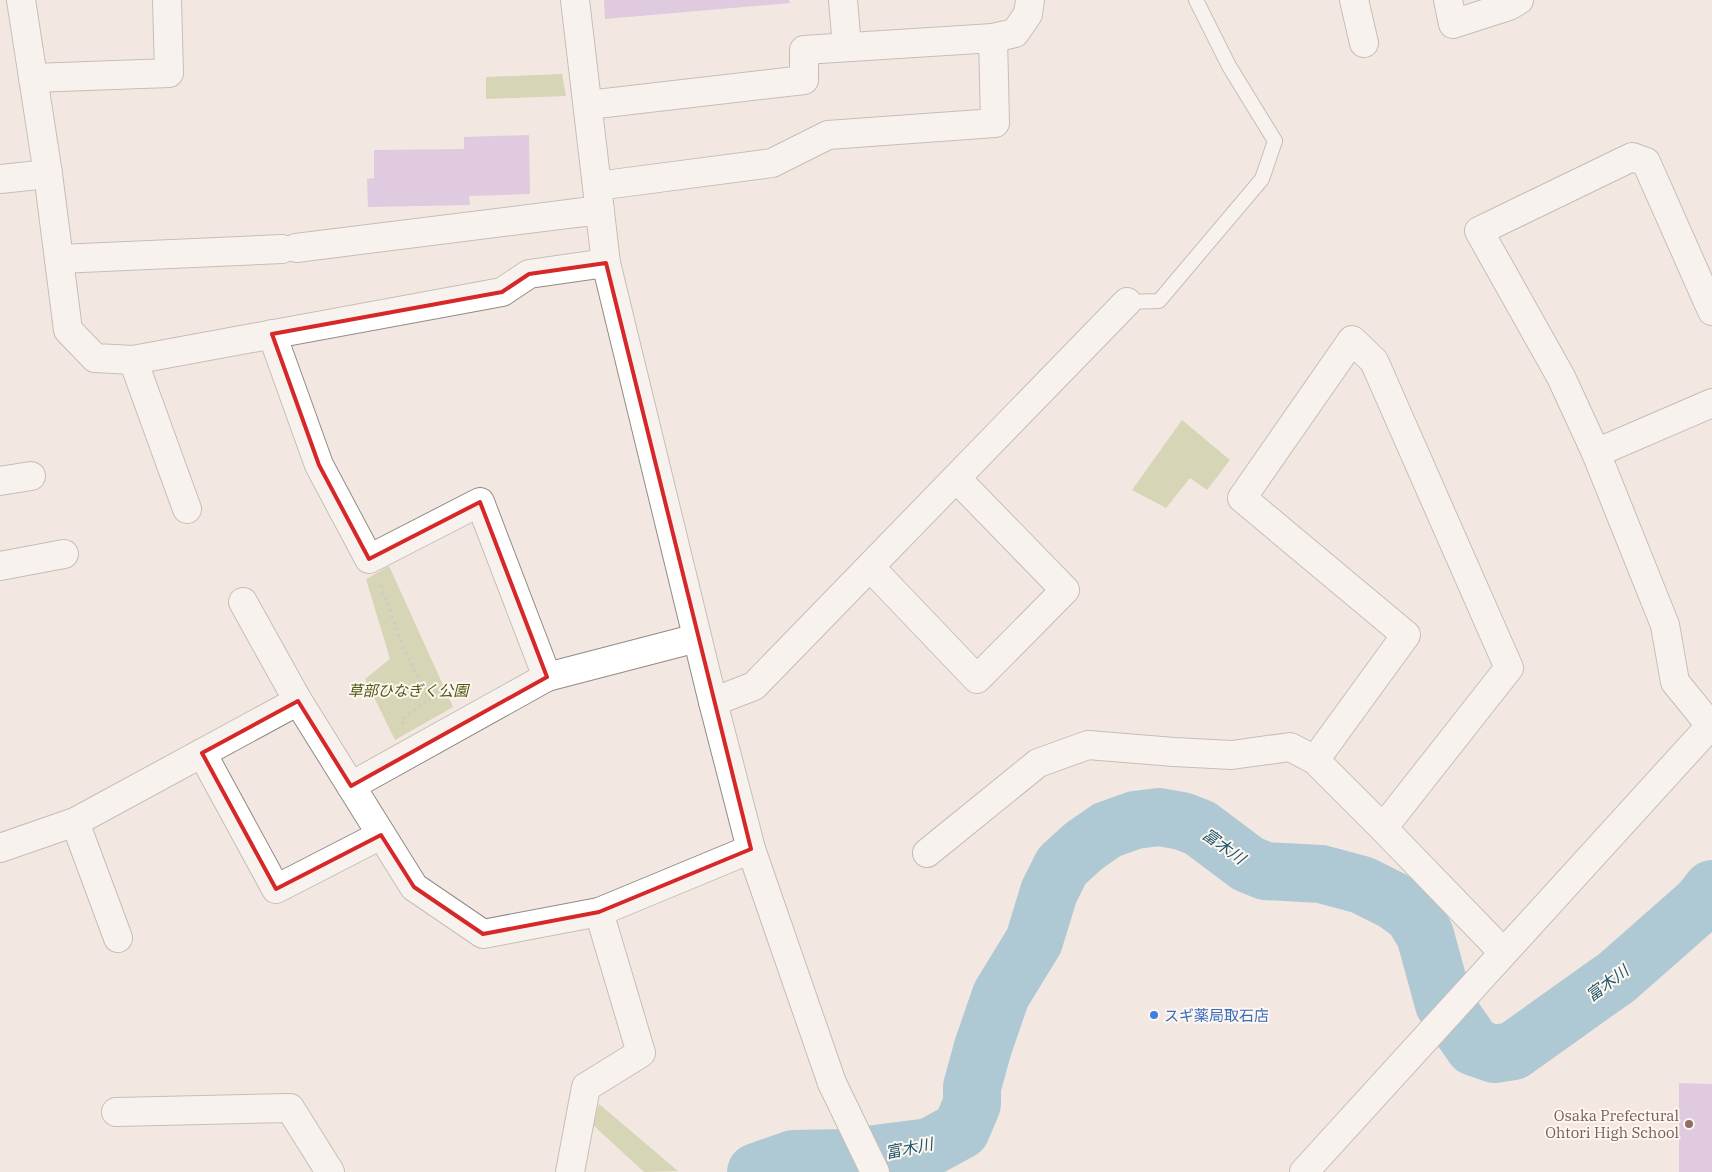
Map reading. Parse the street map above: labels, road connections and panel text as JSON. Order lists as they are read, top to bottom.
{
  "water": ["富木川"],
  "parks": ["草部ひなぎく公園"],
  "places": ["スギ薬局取石店", "Osaka Prefectural Ohtori High School"]
}
